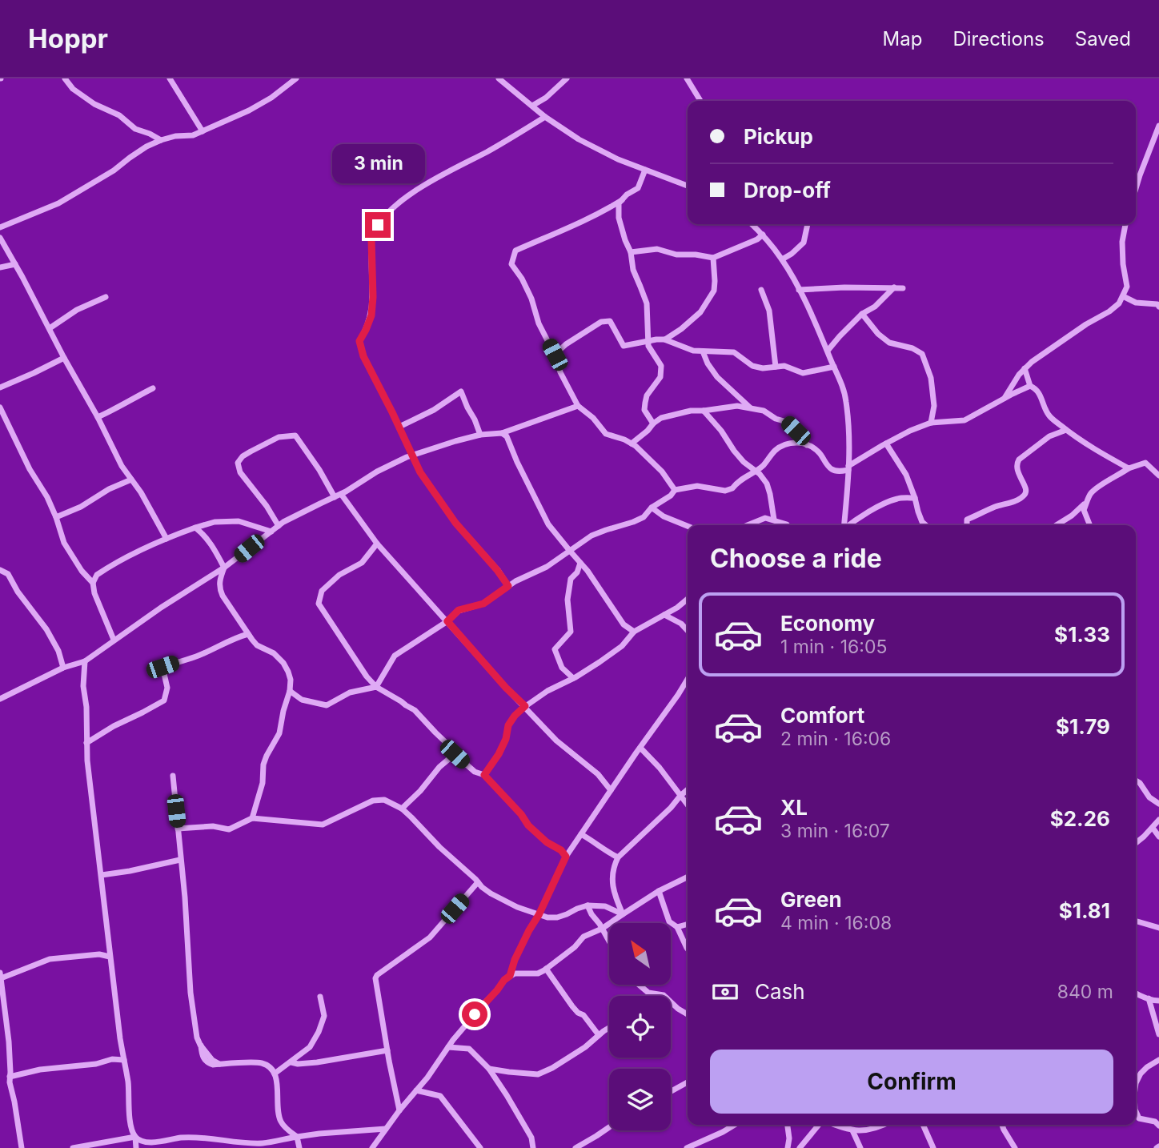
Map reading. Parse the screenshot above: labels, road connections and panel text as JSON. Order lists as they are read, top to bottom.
{
  "north": "top left",
  "page": {
    "header": "Hoppr",
    "nav": ["Map", "Directions", "Saved"],
    "banner": ["Pickup", "Drop-off"],
    "bubble": "3 min",
    "heading": "Choose a ride",
    "list": [
      {
        "name": "Economy",
        "note": "1 min · 16:05",
        "value": "$1.33"
      },
      {
        "name": "Comfort",
        "note": "2 min · 16:06",
        "value": "$1.79"
      },
      {
        "name": "XL",
        "note": "3 min · 16:07",
        "value": "$2.26"
      },
      {
        "name": "Green",
        "note": "4 min · 16:08",
        "value": "$1.81"
      }
    ],
    "pay": ["Cash", "840 m"],
    "buttons": "Confirm"
  }
}
